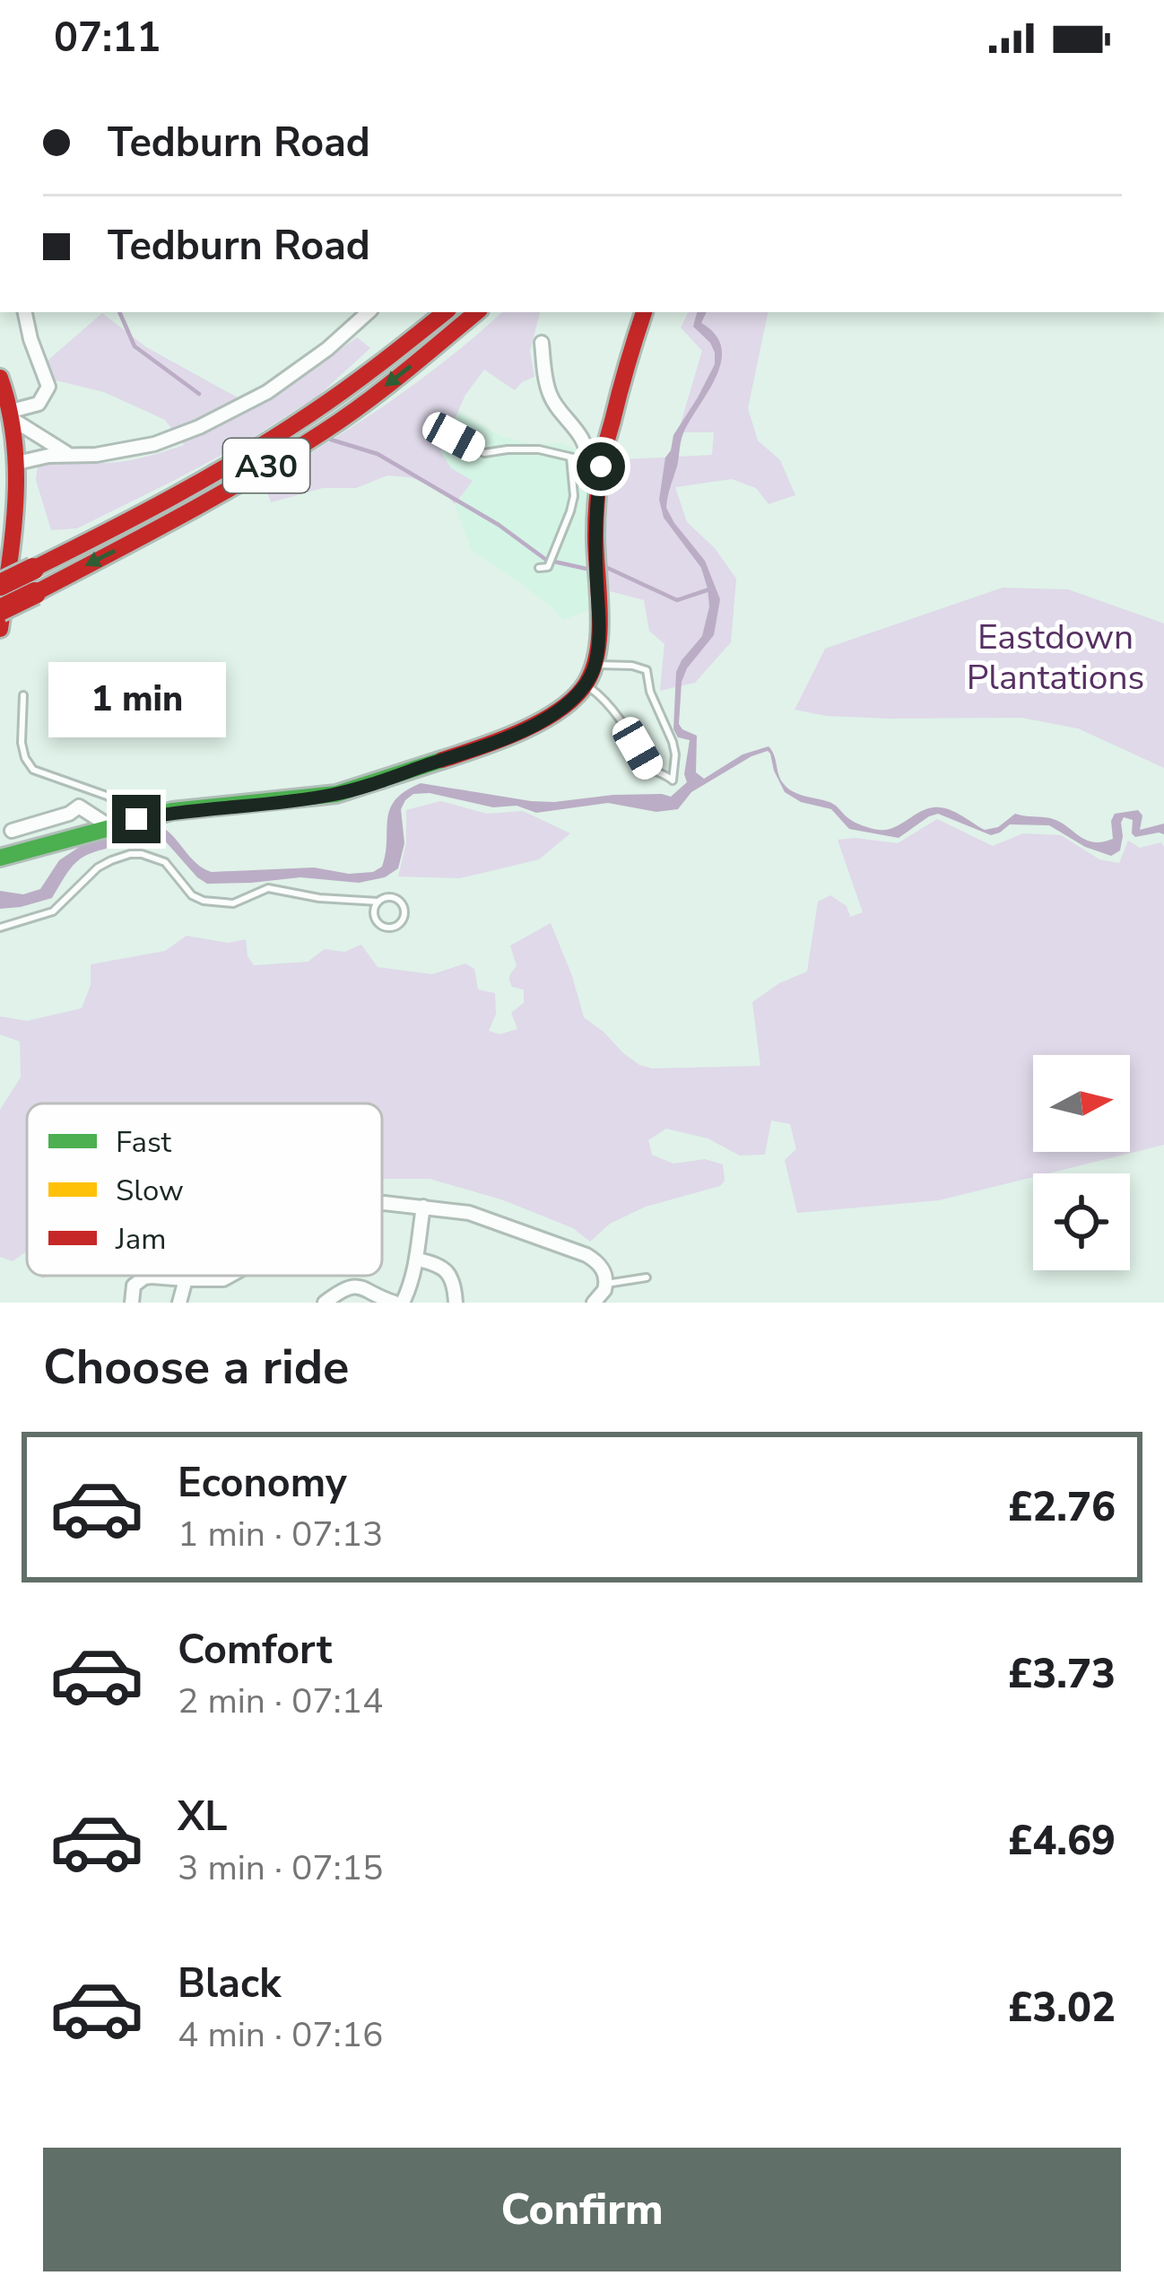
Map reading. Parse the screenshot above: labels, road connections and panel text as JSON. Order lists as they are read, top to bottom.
{
  "streets": {
    "main road": ["A30"]
  },
  "parks": ["Eastdown Plantations"],
  "legend": ["Fast", "Slow", "Jam"],
  "north": "right",
  "page": {
    "status": "07:11",
    "banner": ["Tedburn Road", "Tedburn Road"],
    "bubble": "1 min",
    "heading": "Choose a ride",
    "list": [
      {
        "name": "Economy",
        "note": "1 min · 07:13",
        "value": "£2.76"
      },
      {
        "name": "Comfort",
        "note": "2 min · 07:14",
        "value": "£3.73"
      },
      {
        "name": "XL",
        "note": "3 min · 07:15",
        "value": "£4.69"
      },
      {
        "name": "Black",
        "note": "4 min · 07:16",
        "value": "£3.02"
      }
    ],
    "buttons": "Confirm"
  }
}
